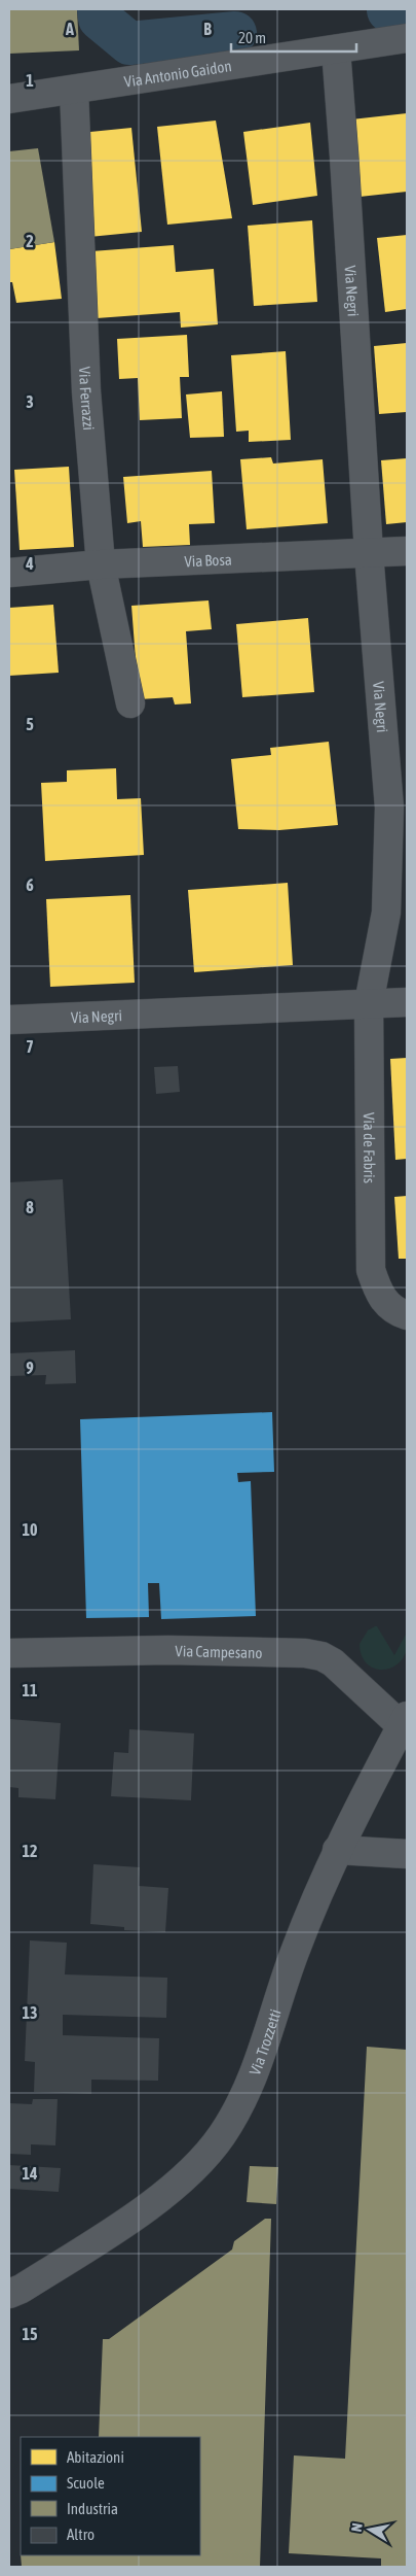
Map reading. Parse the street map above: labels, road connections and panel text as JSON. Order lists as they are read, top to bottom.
{
  "streets": {
    "street": [
      "Via Antonio Gaidon",
      "Via Negri",
      "Via Ferrazzi",
      "Via Bosa",
      "Via de Fabris",
      "Via Campesano",
      "Via Trozzetti"
    ]
  },
  "crossings": [
    ["Via Antonio Gaidon", "Via Negri"],
    ["Via Antonio Gaidon", "Via Ferrazzi"],
    ["Via Negri", "Via Bosa"],
    ["Via Negri", "Via de Fabris"],
    ["Via Ferrazzi", "Via Bosa"],
    ["Via Campesano", "Via Trozzetti"]
  ],
  "legend": [
    "Abitazioni",
    "Scuole",
    "Industria",
    "Altro"
  ],
  "scale_bar": "20 m",
  "north": "left",
  "grid": {
    "columns": ["A", "B"],
    "rows": [
      "1",
      "2",
      "3",
      "4",
      "5",
      "6",
      "7",
      "8",
      "9",
      "10",
      "11",
      "12",
      "13",
      "14",
      "15"
    ]
  }
}
